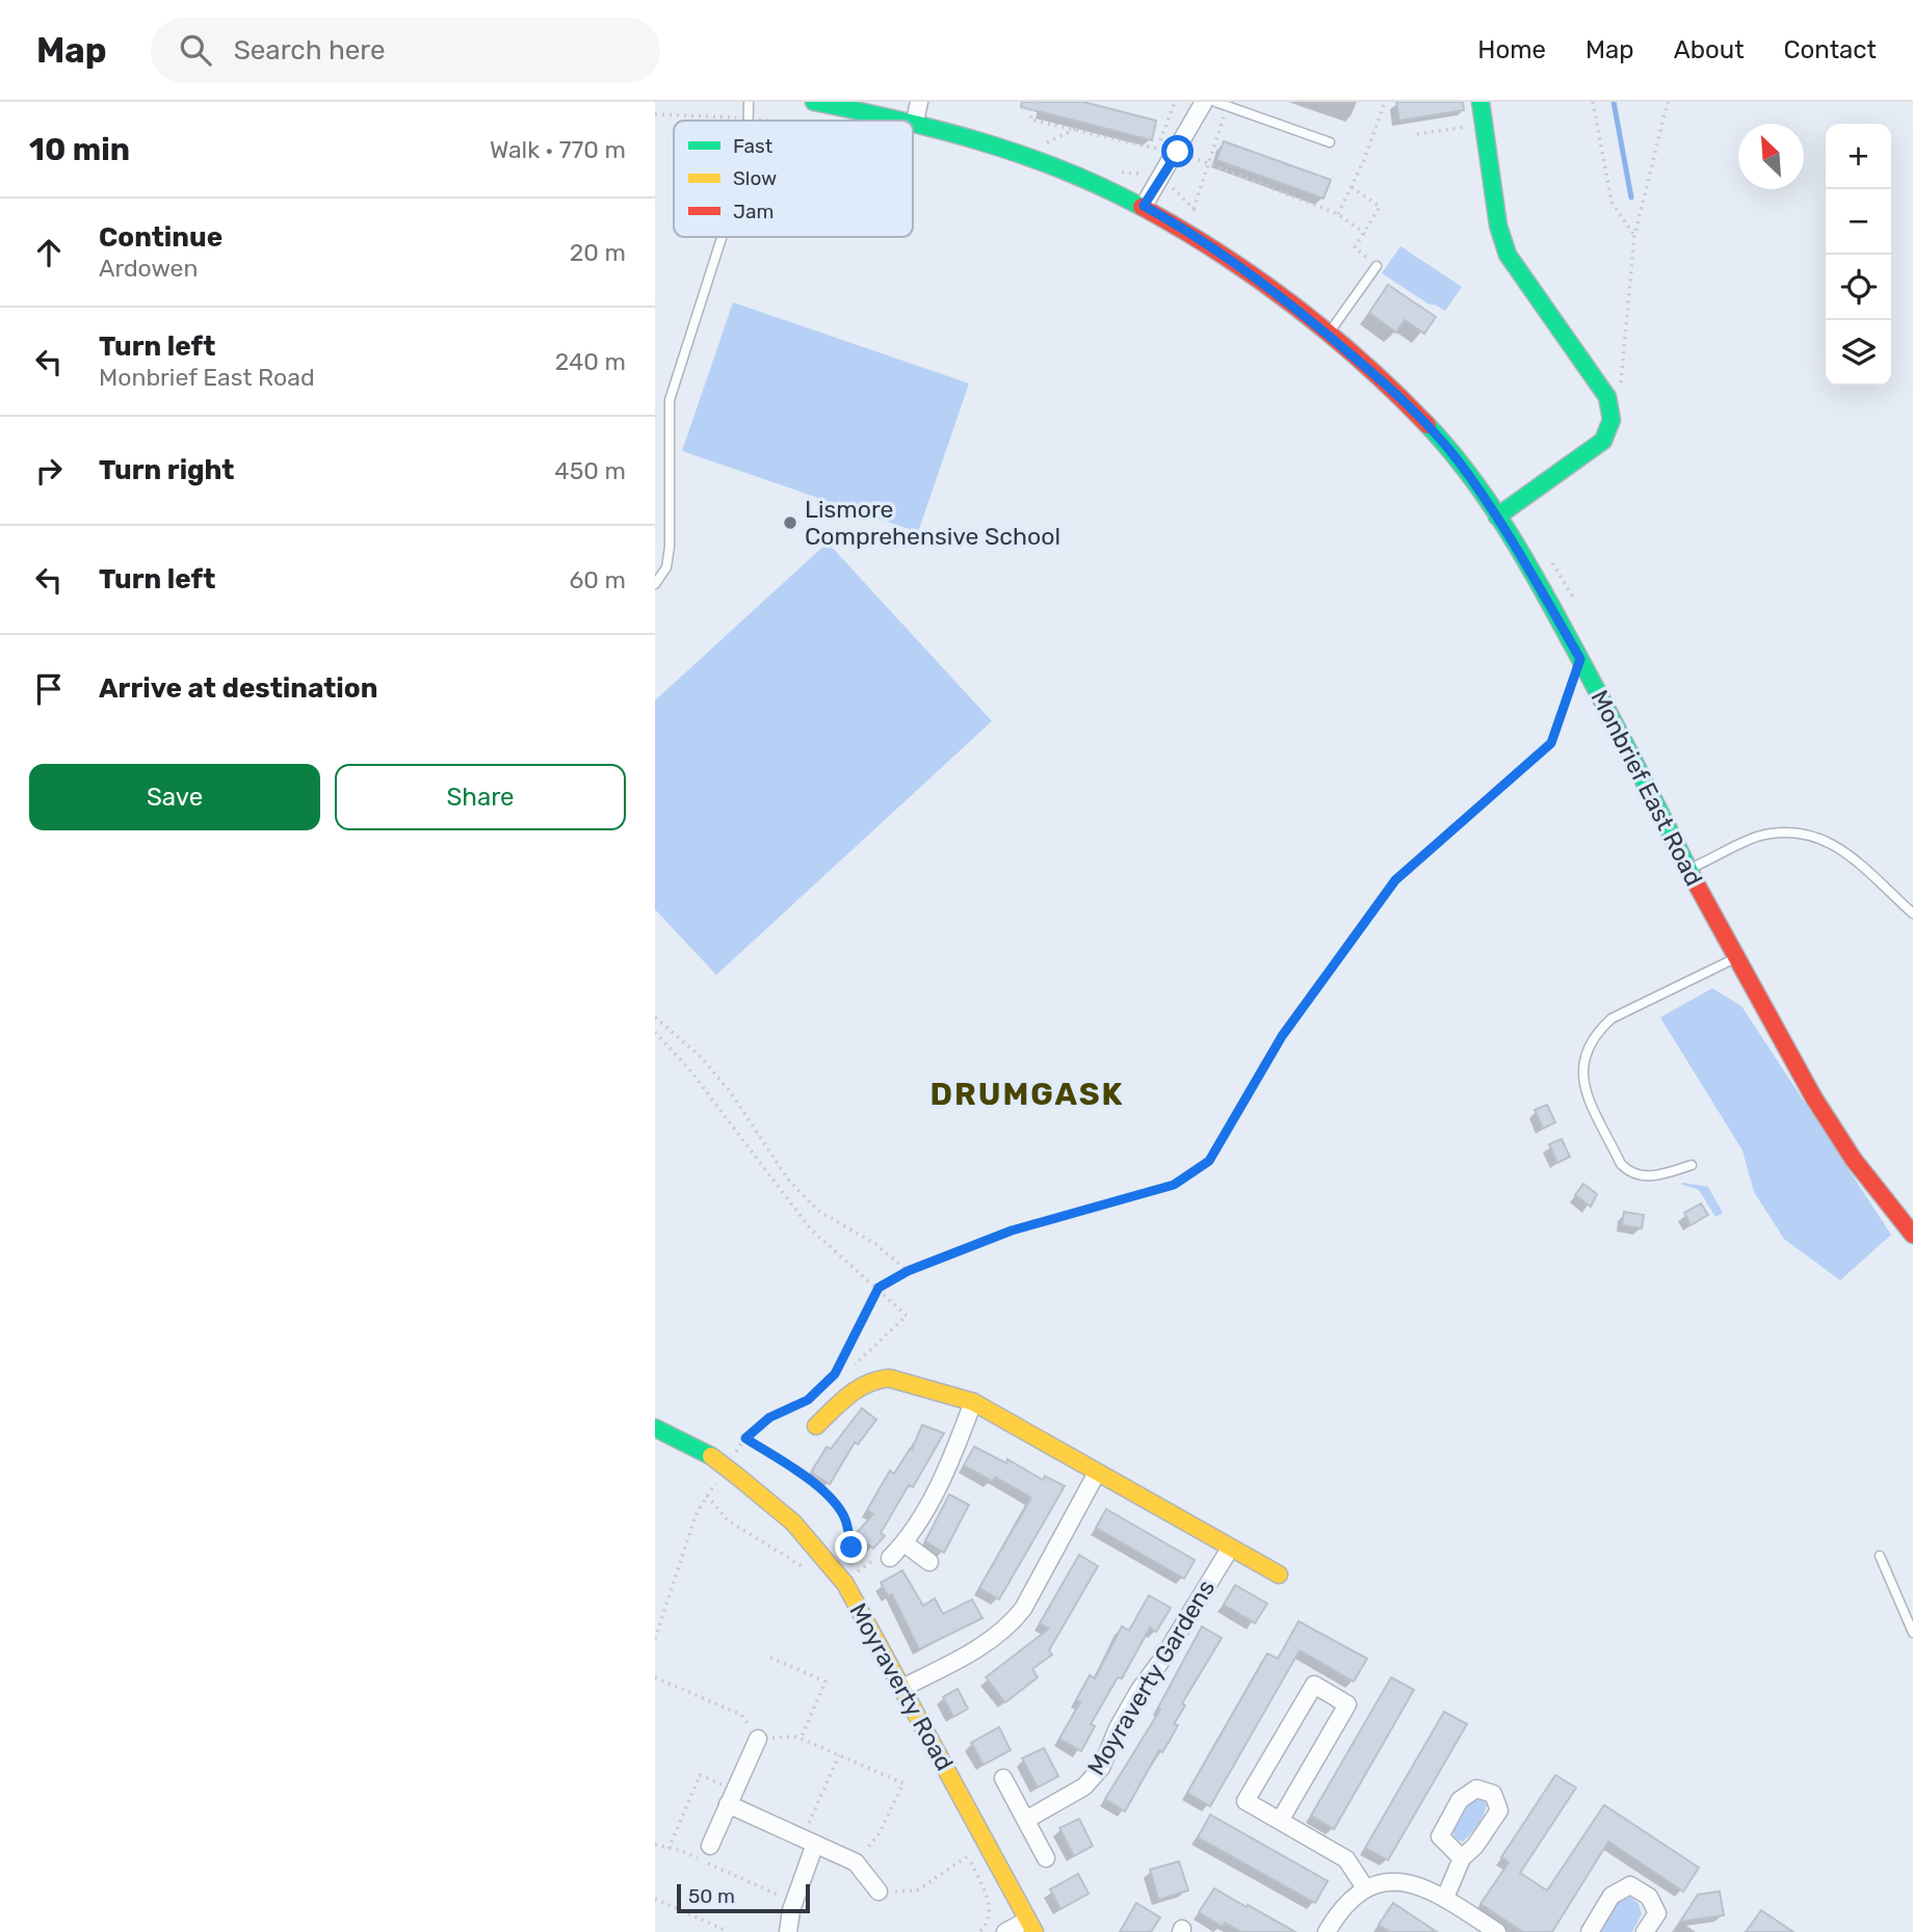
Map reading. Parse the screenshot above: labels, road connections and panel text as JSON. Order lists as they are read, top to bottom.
{
  "streets": {
    "street": ["Monbrief East Road", "Moyraverty Gardens", "Moyraverty Road"]
  },
  "districts": ["DRUMGASK"],
  "places": ["Lismore Comprehensive School"],
  "legend": ["Fast", "Slow", "Jam"],
  "scale_bar": "50 m",
  "north": "top left",
  "page": {
    "header": "Map",
    "search": "Search here",
    "nav": [
      "Home",
      "Map",
      "About",
      "Contact"
    ],
    "heading": ["10 min", "Walk · 770 m"],
    "map_buttons": ["+", "−"],
    "list": [
      ["Continue", "Ardowen", "20 m"],
      ["Turn left", "Monbrief East Road", "240 m"],
      ["Turn right", "450 m"],
      ["Turn left", "60 m"],
      "Arrive at destination"
    ],
    "buttons": ["Save", "Share"],
    "scale": "50 m"
  }
}
